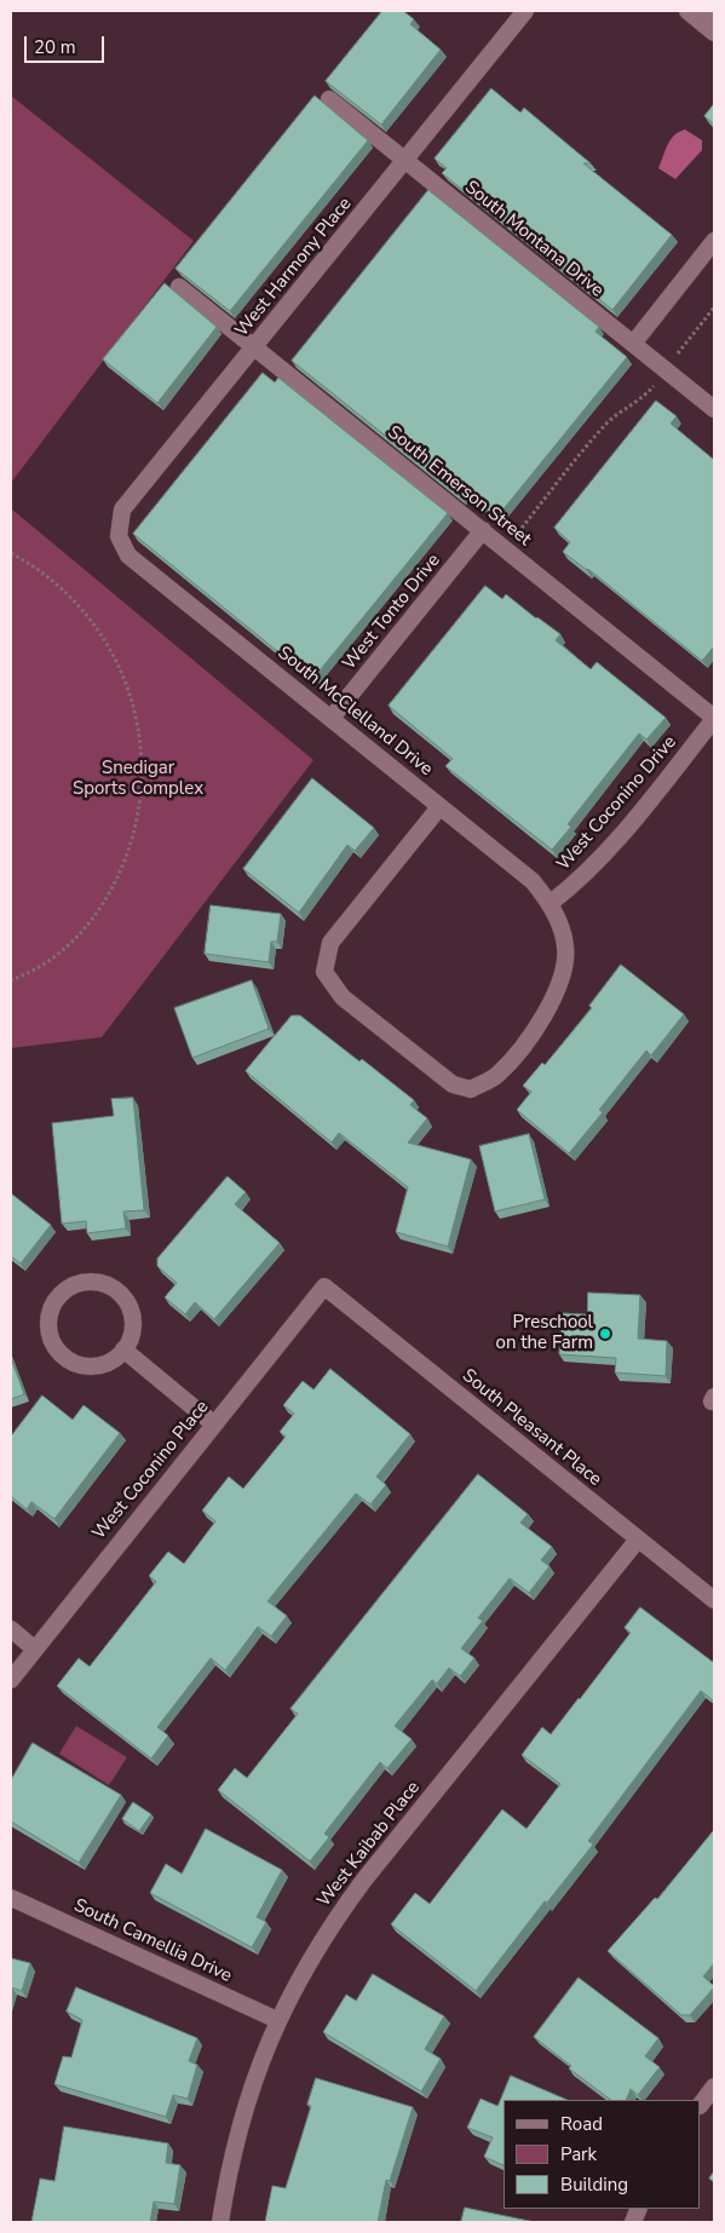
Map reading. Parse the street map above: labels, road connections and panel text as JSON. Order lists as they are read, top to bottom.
{
  "streets": {
    "street": [
      "South Montana Drive",
      "West Harmony Place",
      "South Emerson Street",
      "West Tonto Drive",
      "South McClelland Drive",
      "West Coconino Drive",
      "South Pleasant Place",
      "West Coconino Place",
      "West Kaibab Place",
      "South Camellia Drive"
    ]
  },
  "crossings": [
    ["South Montana Drive", "West Harmony Place"],
    ["West Harmony Place", "South Emerson Street"],
    ["West Harmony Place", "South McClelland Drive"],
    ["South Emerson Street", "West Tonto Drive"],
    ["South Emerson Street", "West Coconino Drive"],
    ["West Tonto Drive", "South McClelland Drive"],
    ["South McClelland Drive", "West Coconino Drive"],
    ["South Pleasant Place", "West Coconino Place"],
    ["South Pleasant Place", "West Kaibab Place"],
    ["West Kaibab Place", "South Camellia Drive"]
  ],
  "parks": ["Snedigar Sports Complex"],
  "places": ["Preschool on the Farm"],
  "legend": ["Road", "Park", "Building"],
  "scale_bar": "20 m"
}
